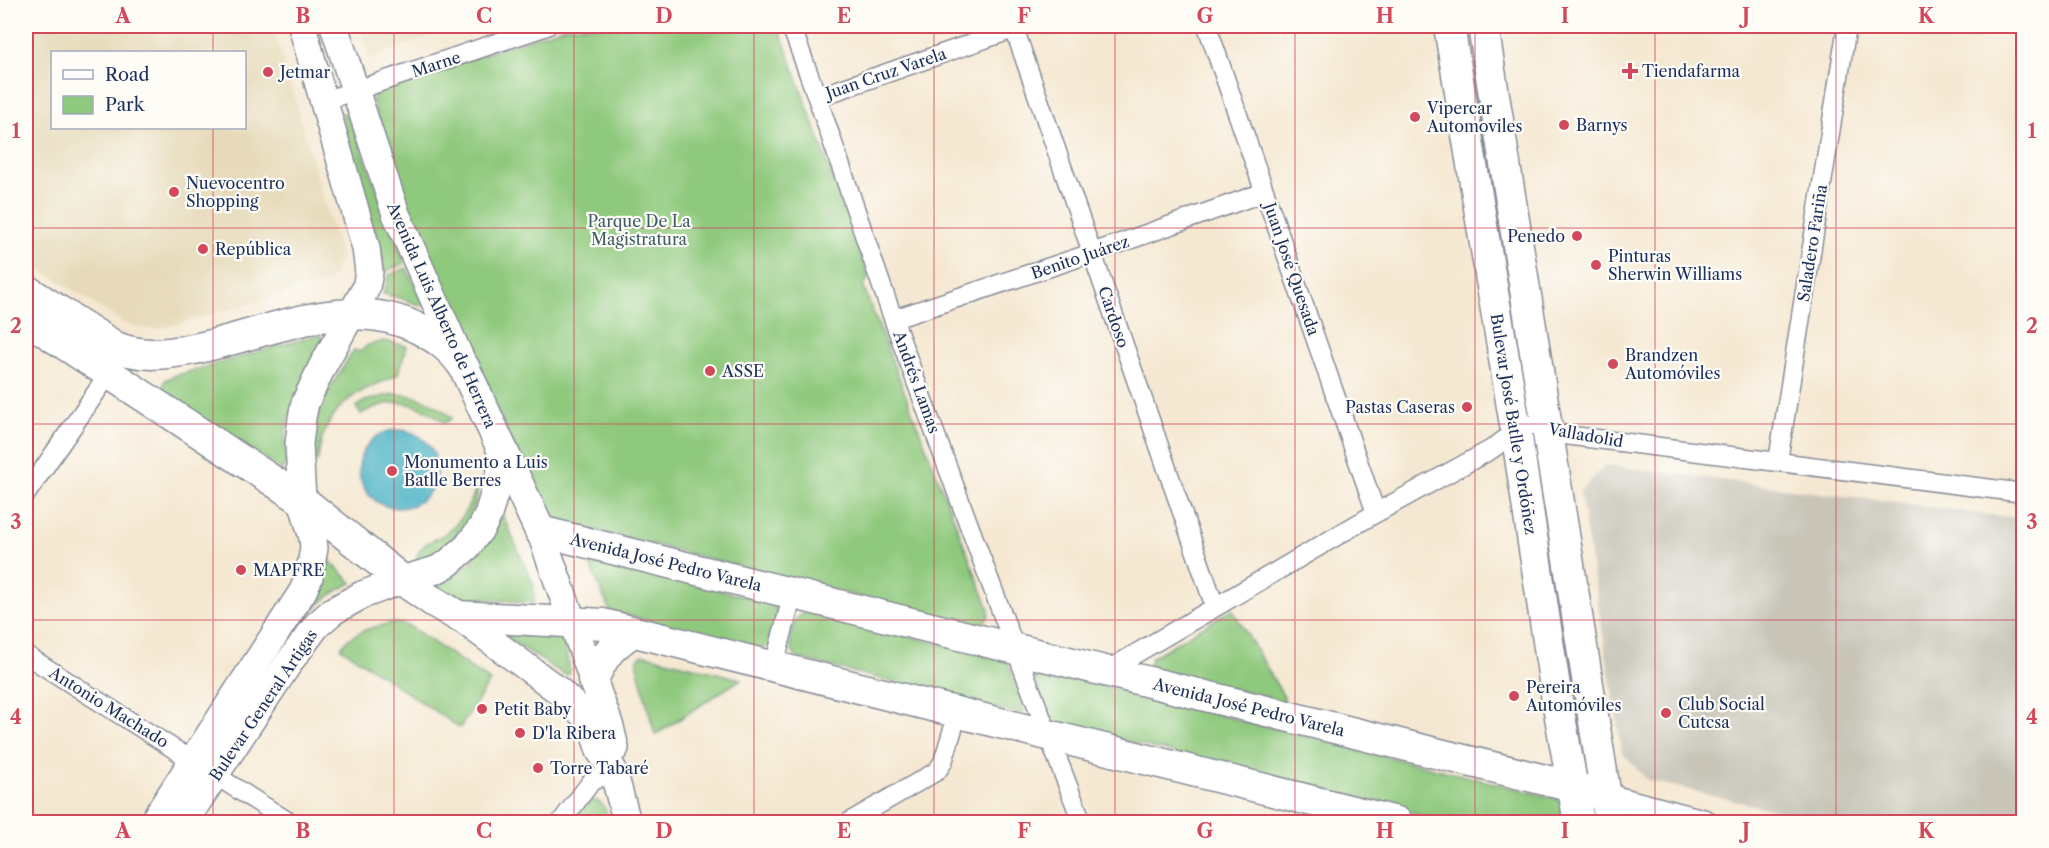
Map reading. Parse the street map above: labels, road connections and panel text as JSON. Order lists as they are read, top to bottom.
{
  "streets": {
    "main road": [
      "Avenida Luis Alberto de Herrera",
      "Bulevar José Batlle y Ordóñez",
      "Avenida José Pedro Varela",
      "Bulevar General Artigas"
    ],
    "street": [
      "Marne",
      "Juan Cruz Varela",
      "Saladero Fariña",
      "Benito Juárez",
      "Juan José Quesada",
      "Cardoso",
      "Andrés Lamas",
      "Valladolid",
      "Antonio Machado"
    ]
  },
  "crossings": [
    ["Marne", "Avenida Luis Alberto de Herrera"],
    ["Juan Cruz Varela", "Cardoso"],
    ["Juan Cruz Varela", "Andrés Lamas"],
    ["Saladero Fariña", "Valladolid"],
    ["Benito Juárez", "Juan José Quesada"],
    ["Benito Juárez", "Cardoso"],
    ["Benito Juárez", "Andrés Lamas"],
    ["Avenida Luis Alberto de Herrera", "Avenida José Pedro Varela"],
    ["Avenida Luis Alberto de Herrera", "Bulevar General Artigas"],
    ["Andrés Lamas", "Avenida José Pedro Varela"],
    ["Bulevar José Batlle y Ordóñez", "Valladolid"],
    ["Bulevar José Batlle y Ordóñez", "Avenida José Pedro Varela"],
    ["Bulevar General Artigas", "Antonio Machado"]
  ],
  "parks": ["Parque De La Magistratura"],
  "places": {
    "health": ["Tiendafarma"],
    "other": [
      "Jetmar",
      "Vipercar Automoviles",
      "Barnys",
      "Nuevocentro Shopping",
      "Penedo",
      "República",
      "Pinturas Sherwin Williams",
      "Brandzen Automóviles",
      "ASSE",
      "Pastas Caseras",
      "Monumento a Luis Batlle Berres",
      "MAPFRE",
      "Pereira Automóviles",
      "Petit Baby",
      "Club Social Cutcsa",
      "D'la Ribera",
      "Torre Tabaré"
    ]
  },
  "legend": ["Road", "Park"],
  "grid": {
    "columns": [
      "A",
      "B",
      "C",
      "D",
      "E",
      "F",
      "G",
      "H",
      "I",
      "J",
      "K"
    ],
    "rows": [
      "1",
      "2",
      "3",
      "4"
    ]
  }
}
